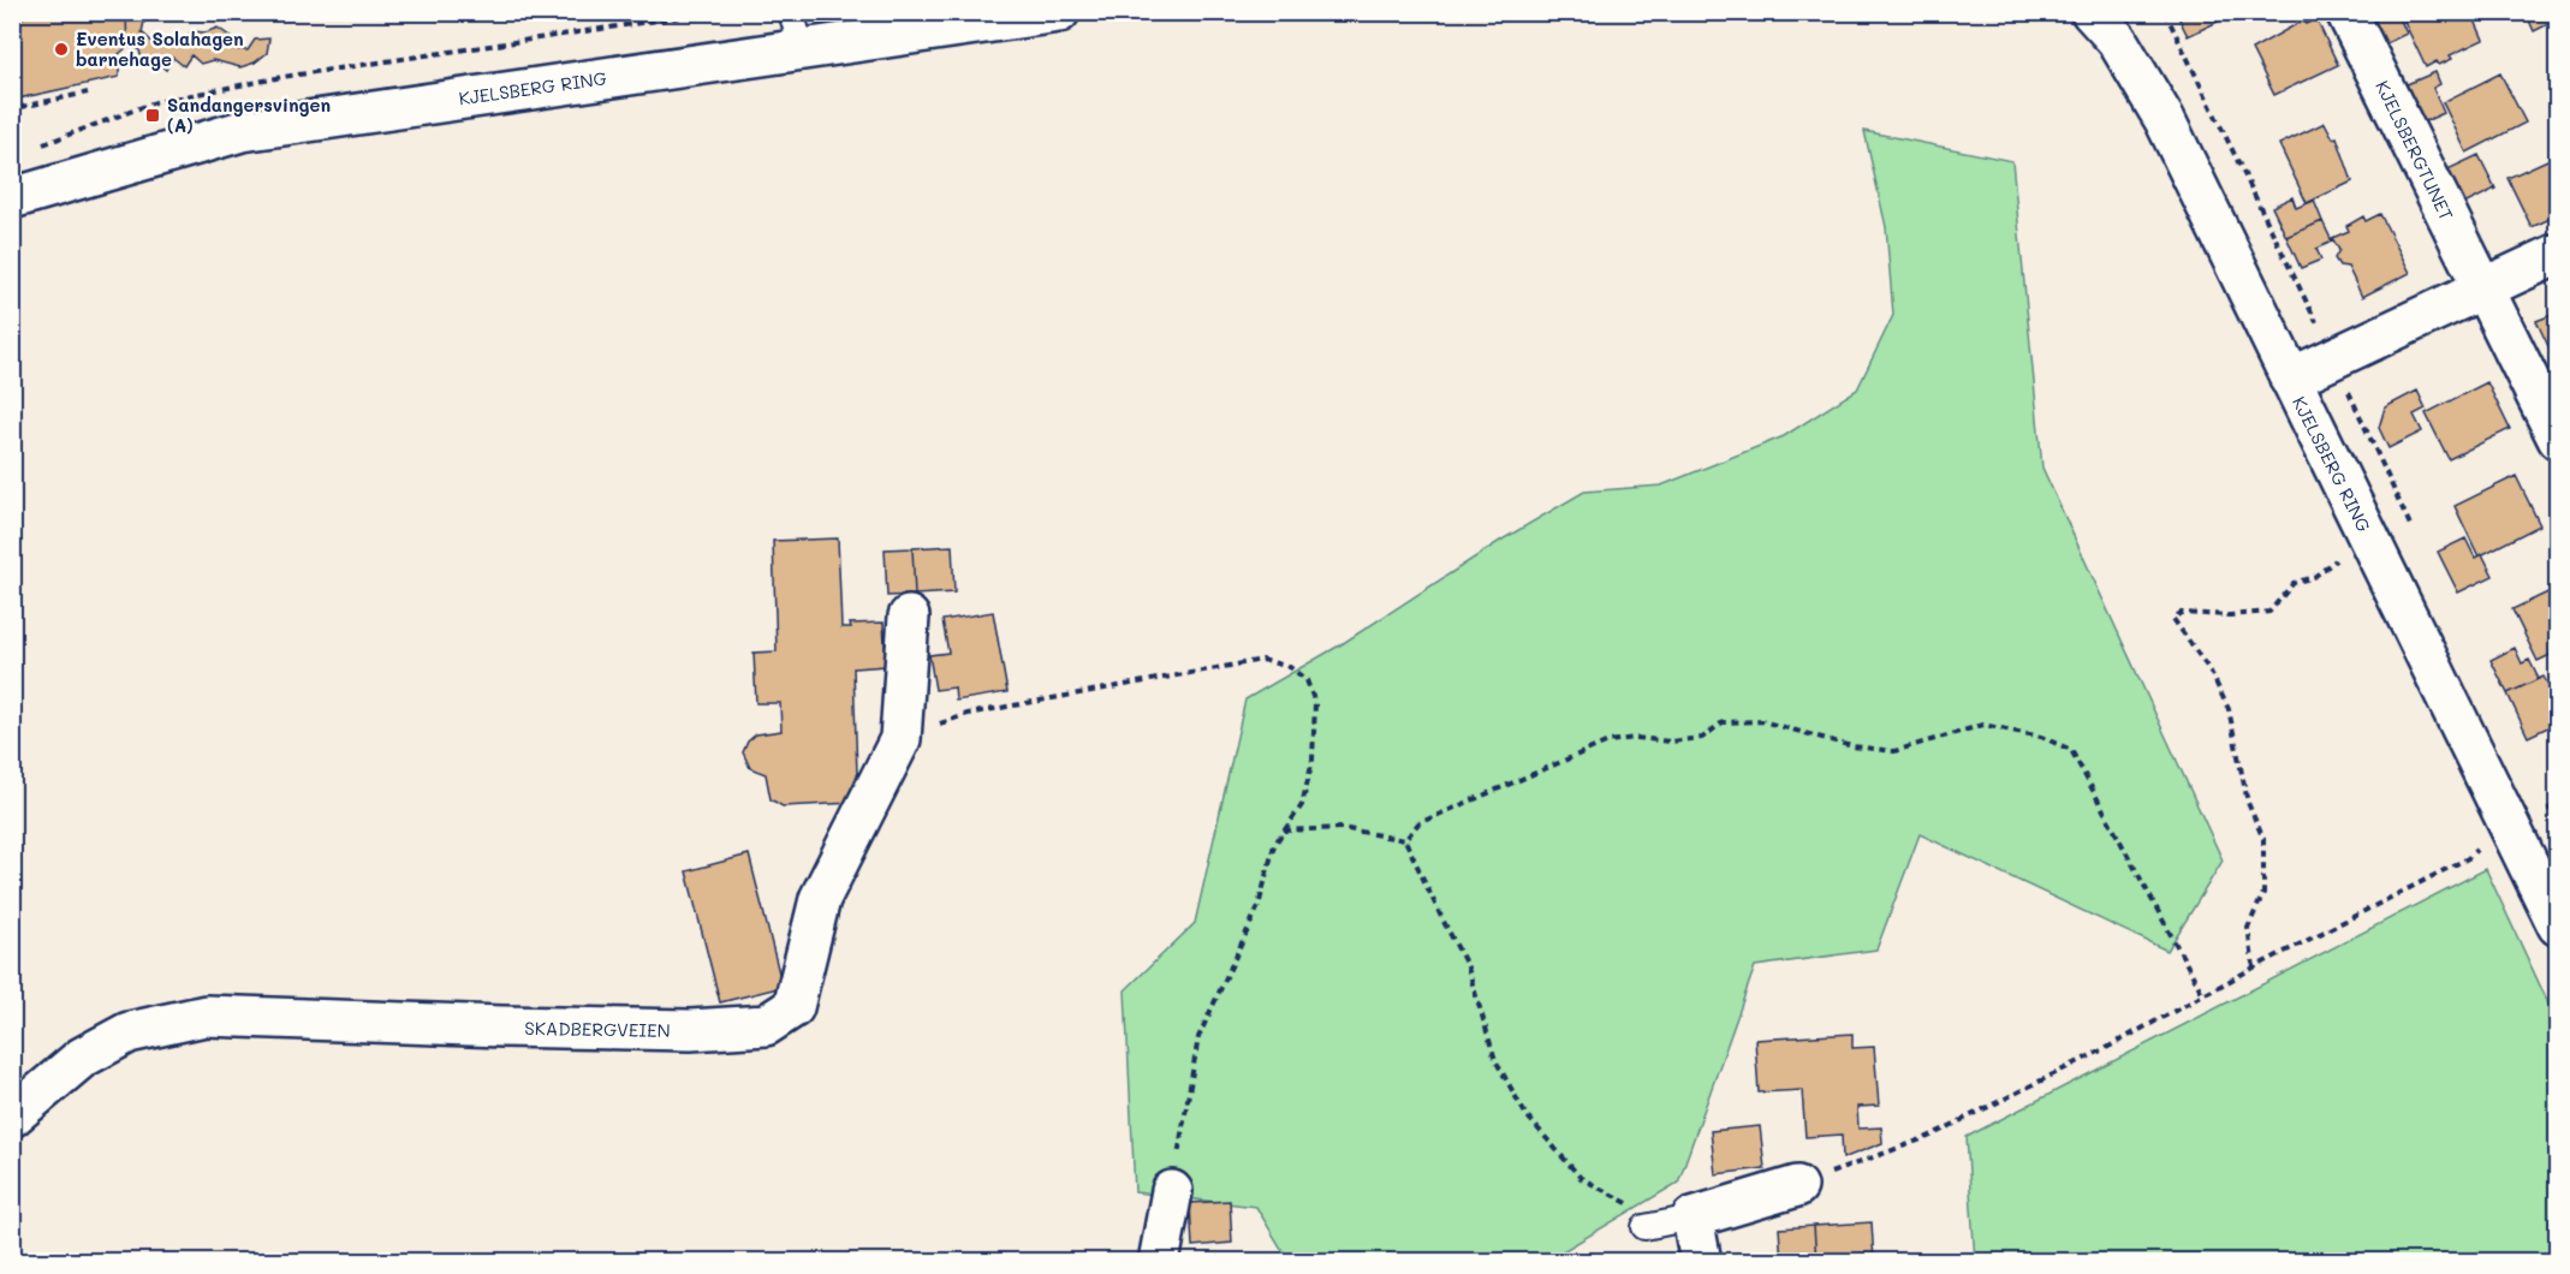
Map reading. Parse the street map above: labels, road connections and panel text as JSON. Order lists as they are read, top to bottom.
{
  "streets": {
    "street": ["KJELSBERG RING", "KJELSBERGTUNET", "SKADBERGVEIEN"]
  },
  "places": {
    "other": ["Eventus Solahagen barnehage"],
    "transit": ["Sandangersvingen (A)"]
  }
}
